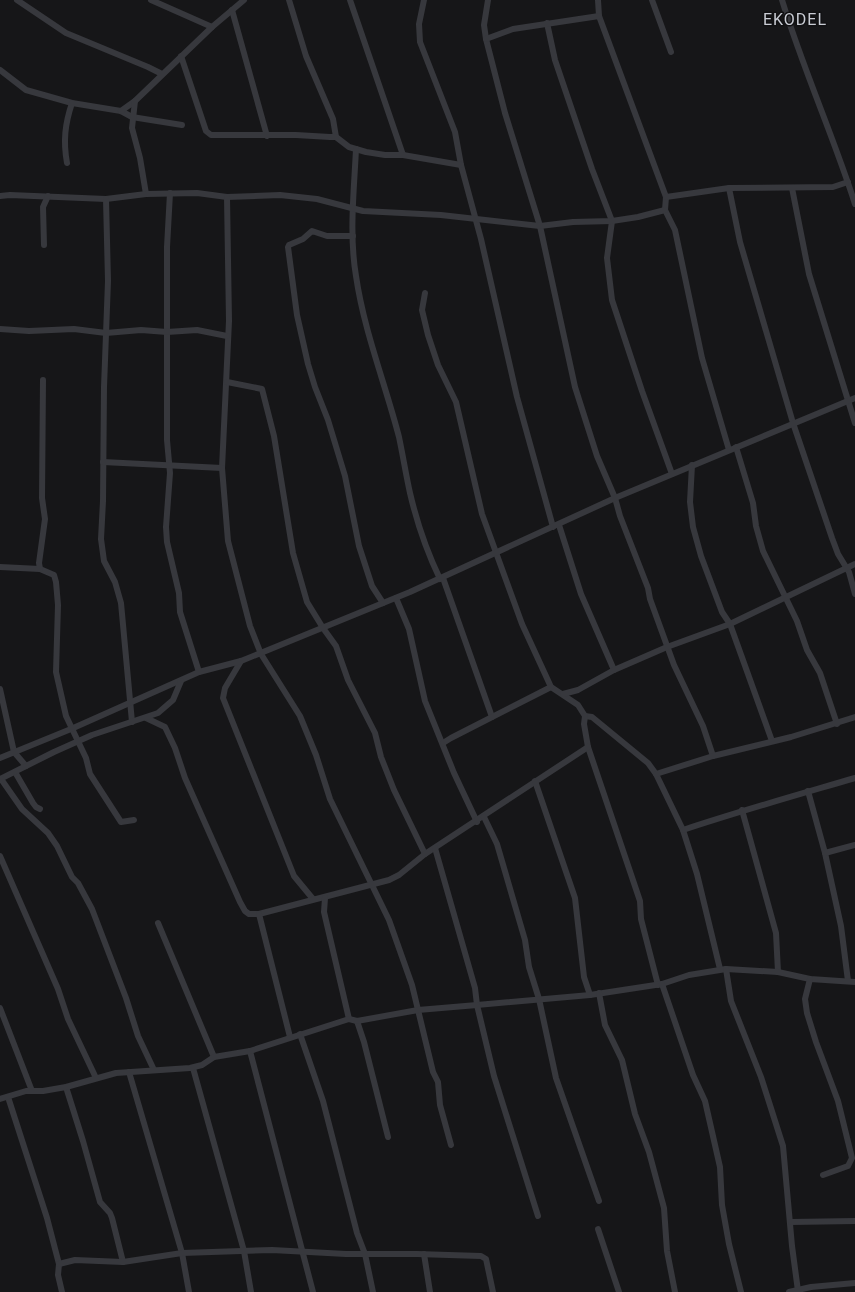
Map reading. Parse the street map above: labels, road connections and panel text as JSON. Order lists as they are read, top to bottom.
{
  "districts": ["EKODEL"]
}
